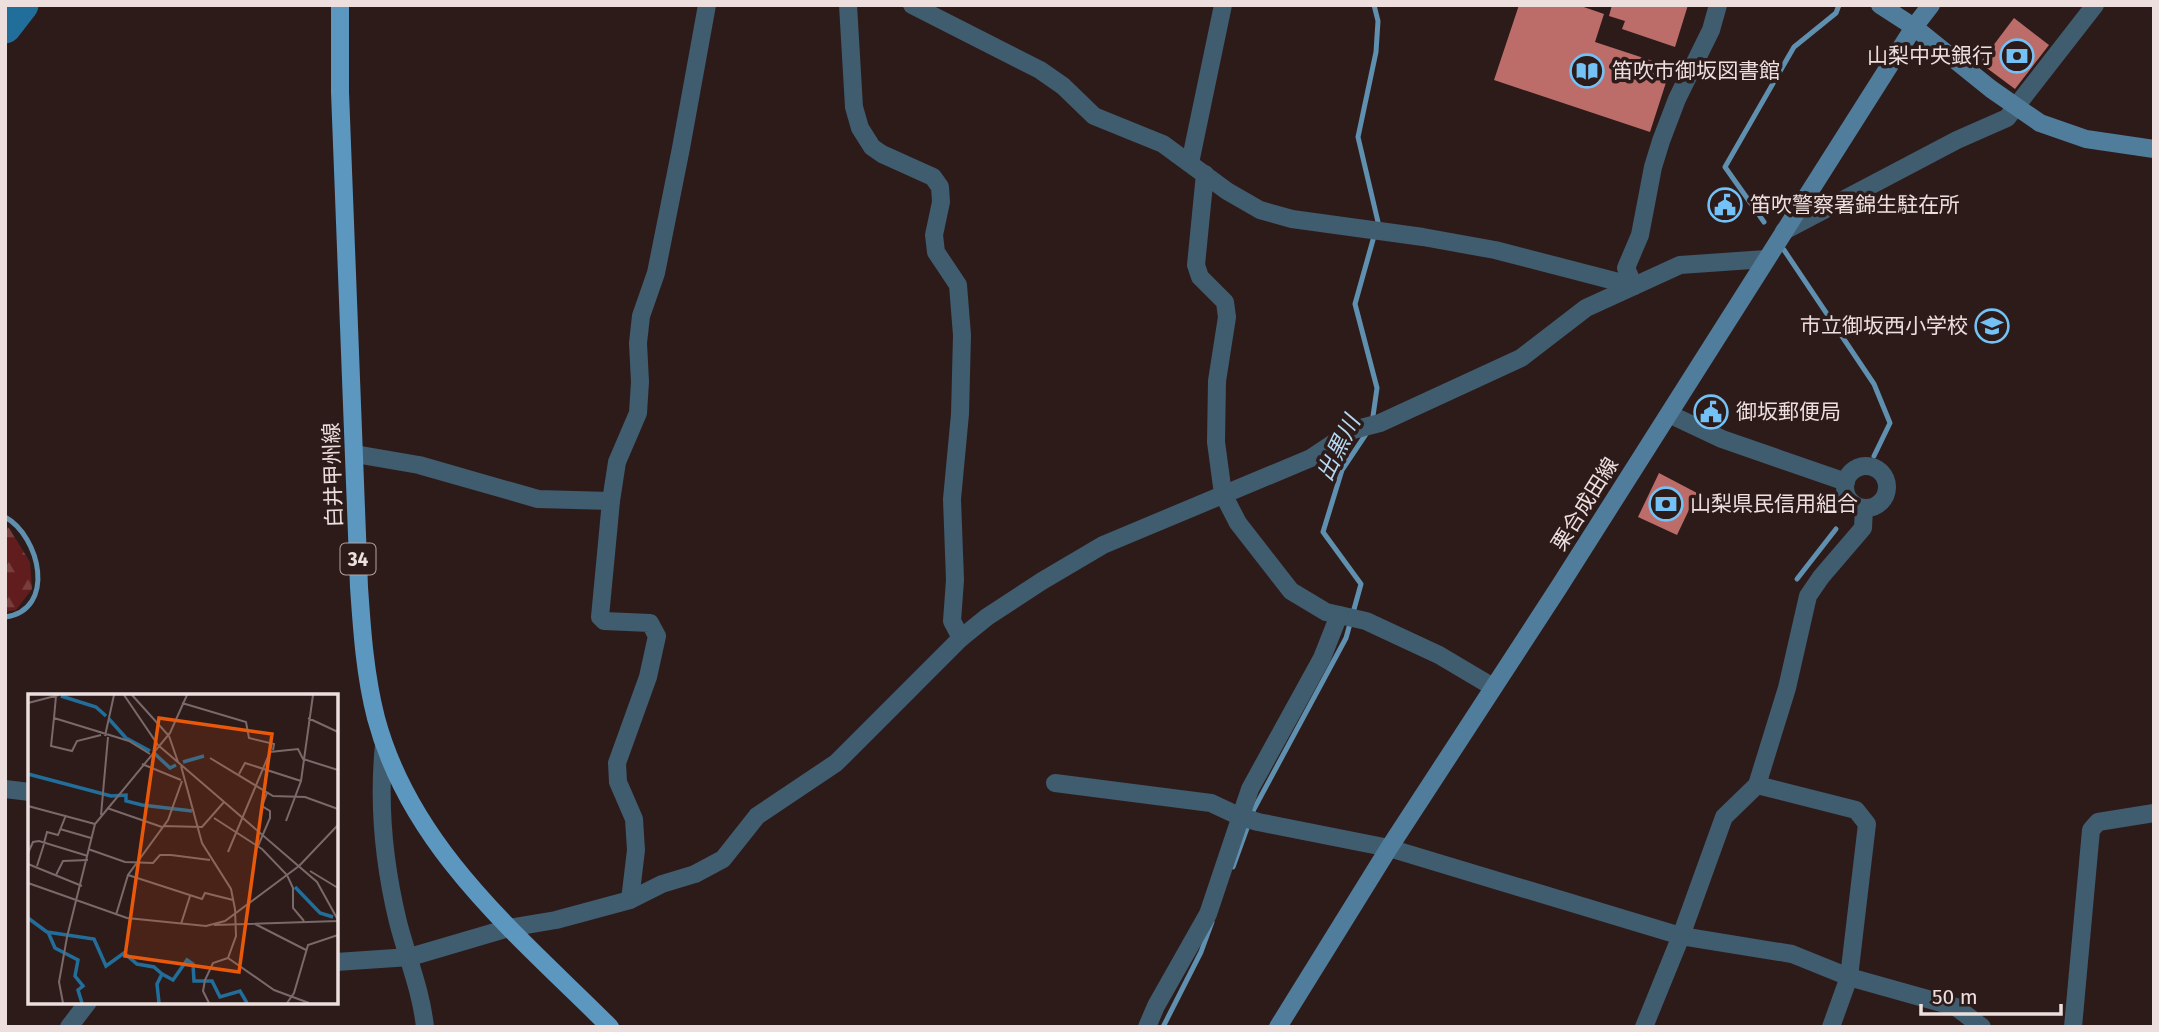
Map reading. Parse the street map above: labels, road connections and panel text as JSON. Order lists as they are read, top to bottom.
{
  "streets": {
    "main road": ["白井甲州線", "栗合成田線", "34"]
  },
  "water": ["出黒川"],
  "places": {
    "bank": ["山梨中央銀行", "山梨県民信用組合"],
    "library": ["笛吹市御坂図書館"],
    "public building": ["笛吹警察署錦生駐在所", "御坂郵便局"],
    "school or university": ["市立御坂西小学校"]
  },
  "scale_bar": "50 m"
}
